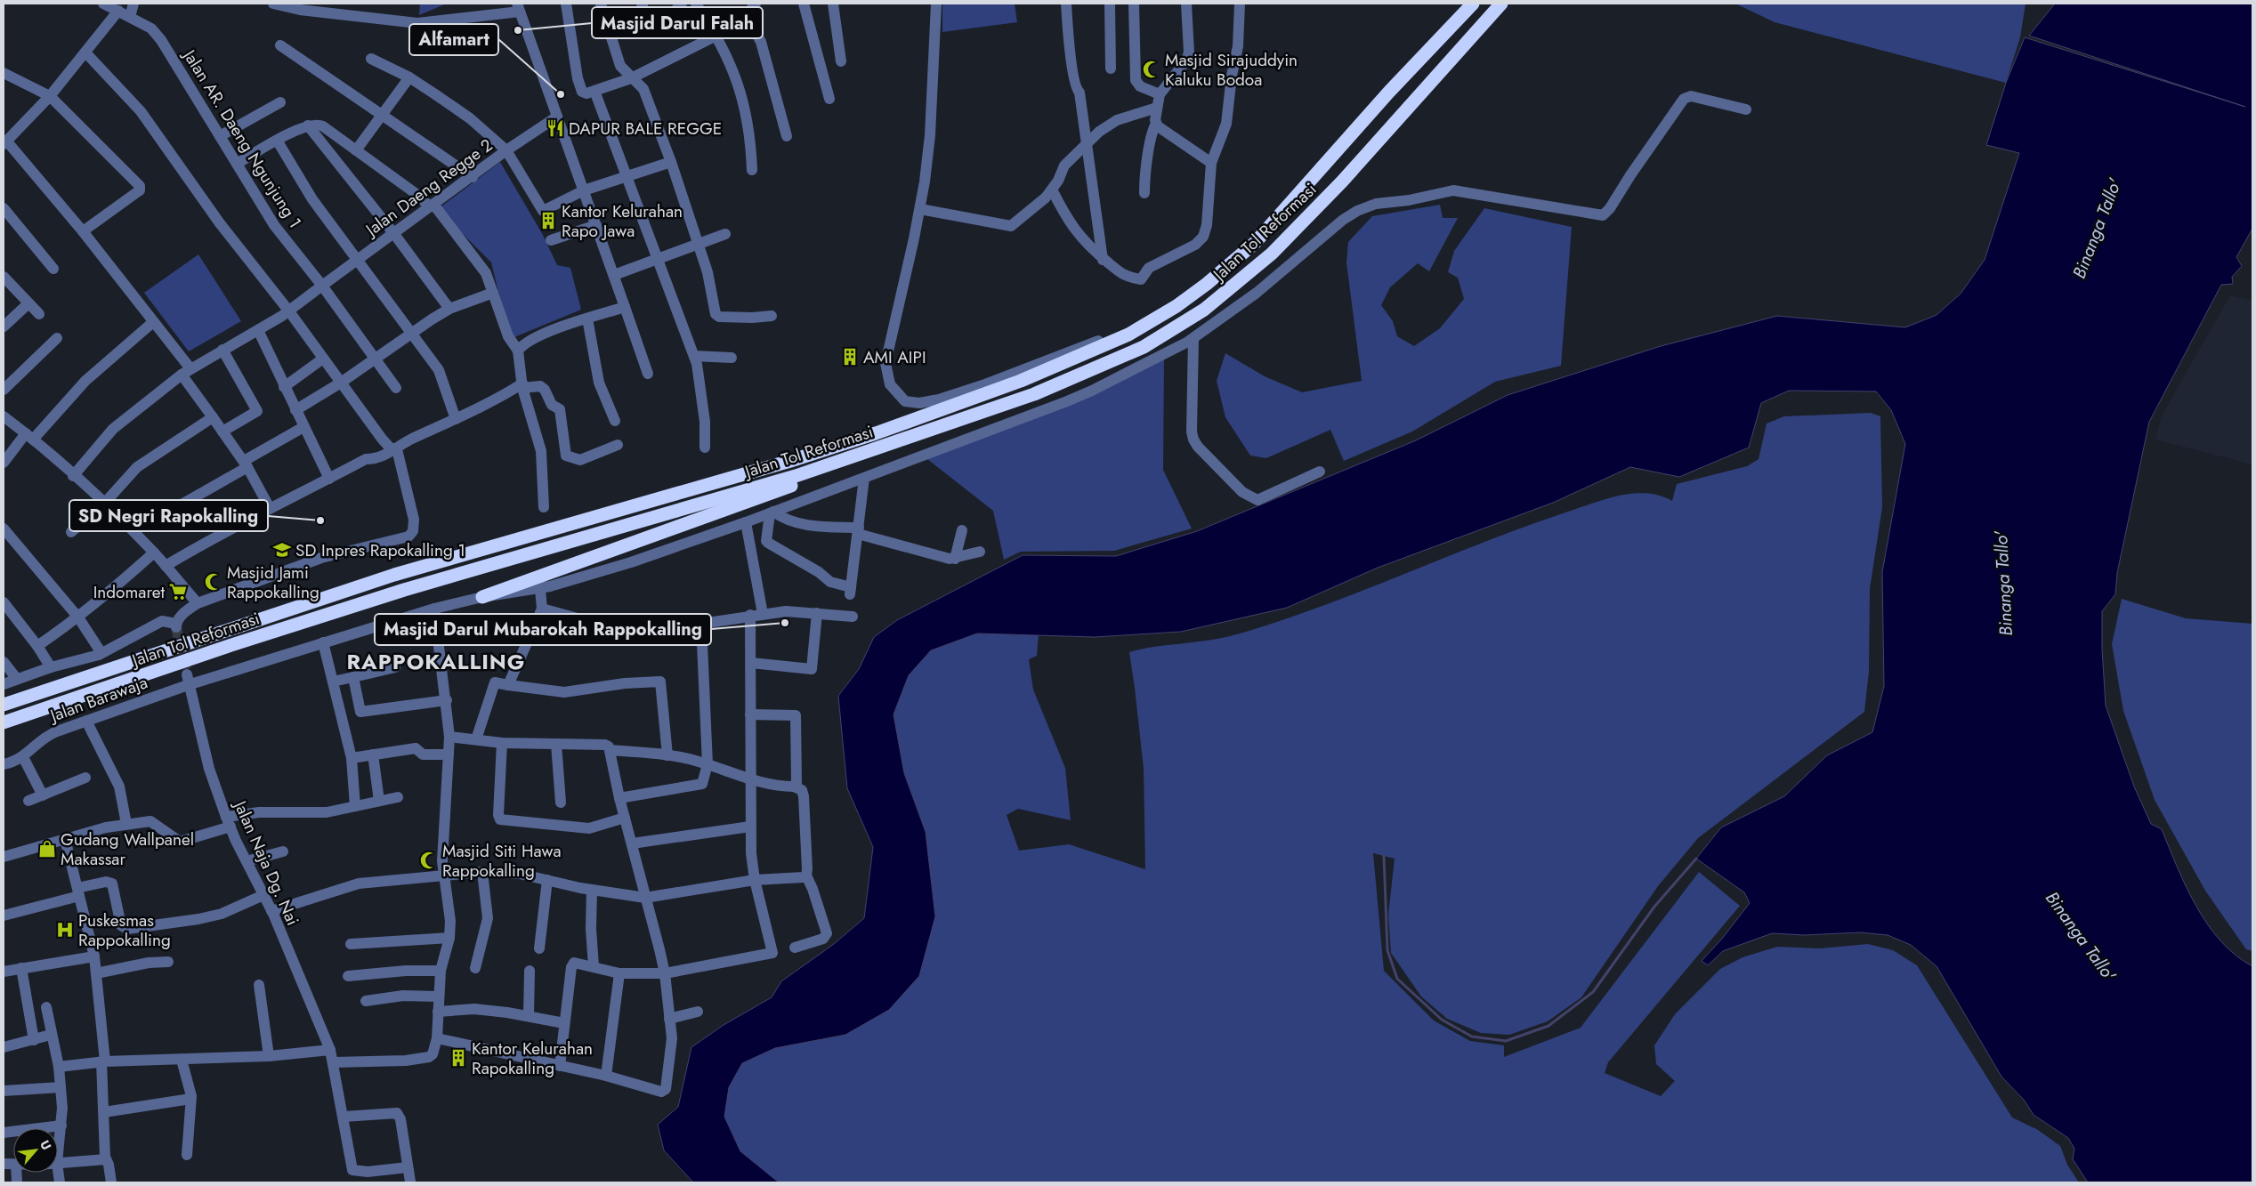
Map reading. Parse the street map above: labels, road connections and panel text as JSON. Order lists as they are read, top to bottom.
{
  "streets": {
    "highway": ["Jalan Tol Reformasi"],
    "street": [
      "Jalan AR. Daeng Ngunjung 1",
      "Jalan Daeng Regge 2",
      "Jalan Barawaja",
      "Jalan Naja Dg. Nai"
    ]
  },
  "crossings": [
    ["Jalan AR. Daeng Ngunjung 1", "Jalan Daeng Regge 2"],
    ["Jalan Barawaja", "Jalan Naja Dg. Nai"]
  ],
  "districts": ["RAPPOKALLING"],
  "water": ["Binanga Tallo'"],
  "places": {
    "other": [
      "Masjid Darul Falah",
      "Alfamart",
      "SD Negri Rapokalling",
      "Masjid Darul Mubarokah Rappokalling"
    ],
    "mosque": ["Masjid Sirajuddyin Kaluku Bodoa", "Masjid Jami Rappokalling", "Masjid Siti Hawa Rappokalling"],
    "restaurant": ["DAPUR BALE REGGE"],
    "building": ["Kantor Kelurahan Rapo Jawa", "AMI AIPI", "Kantor Kelurahan Rapokalling"],
    "school or university": ["SD Inpres Rapokalling 1"],
    "supermarket": ["Indomaret"],
    "shop": ["Gudang Wallpanel Makassar"],
    "hospital": ["Puskesmas Rappokalling"]
  },
  "north": "top right"
}
